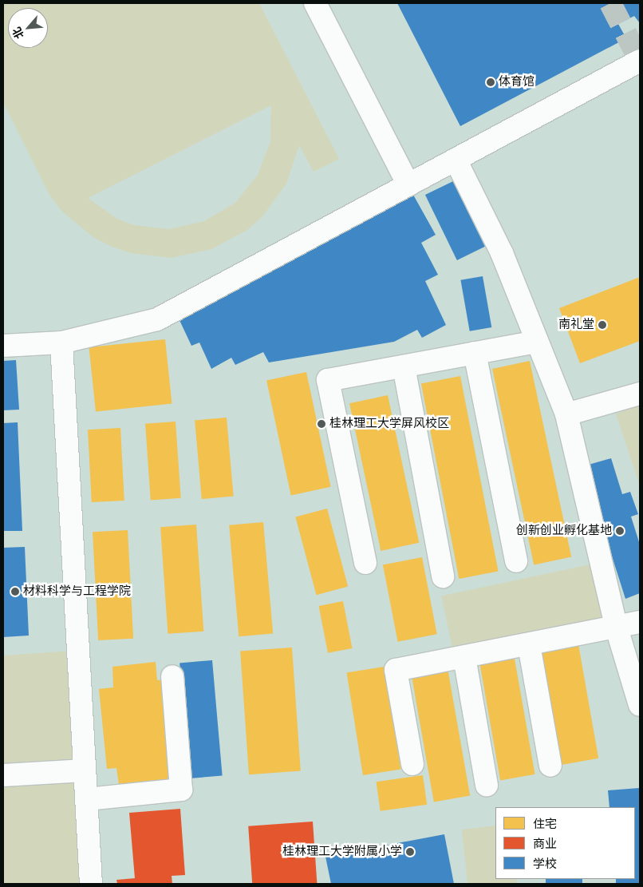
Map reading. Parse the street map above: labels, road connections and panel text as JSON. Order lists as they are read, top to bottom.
{
  "places": [
    "体育馆",
    "南礼堂",
    "桂林理工大学屏风校区",
    "创新创业孵化基地",
    "材料科学与工程学院",
    "桂林理工大学附属小学"
  ],
  "legend": ["住宅", "商业", "学校"],
  "north": "bottom left"
}
